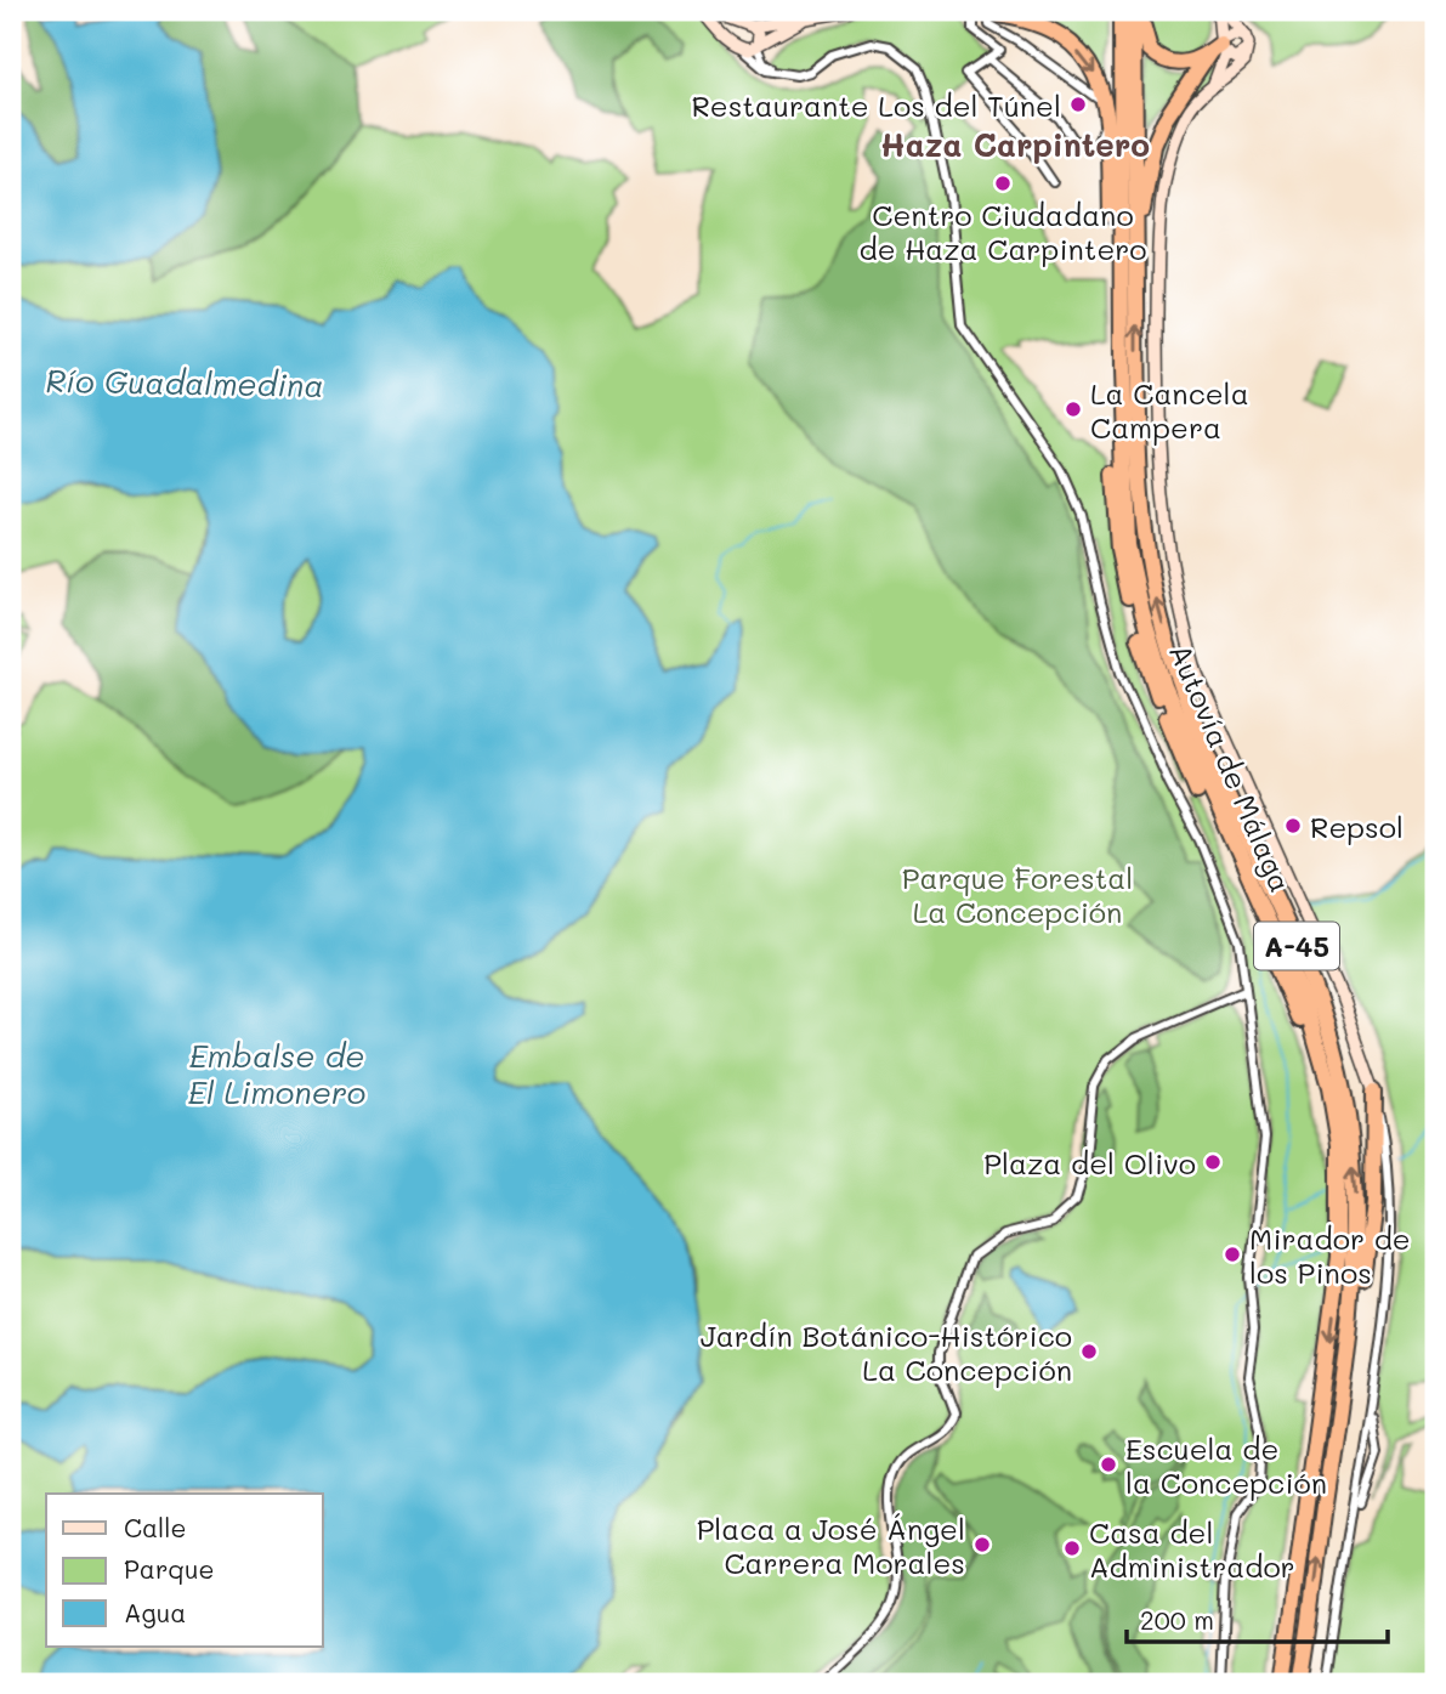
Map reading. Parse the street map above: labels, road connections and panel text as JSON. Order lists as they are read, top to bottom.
{
  "streets": {
    "highway": ["Autovía de Málaga", "A-45"]
  },
  "districts": ["Haza Carpintero"],
  "water": ["Río Guadalmedina", "Embalse de El Limonero"],
  "parks": ["Parque Forestal La Concepción"],
  "places": [
    "Restaurante Los del Túnel",
    "Centro Ciudadano de Haza Carpintero",
    "La Cancela Campera",
    "Repsol",
    "Plaza del Olivo",
    "Mirador de los Pinos",
    "Jardín Botánico-Histórico La Concepción",
    "Escuela de la Concepción",
    "Placa a José Ángel Carrera Morales",
    "Casa del Administrador"
  ],
  "legend": ["Calle", "Parque", "Agua"],
  "scale_bar": "200 m"
}
